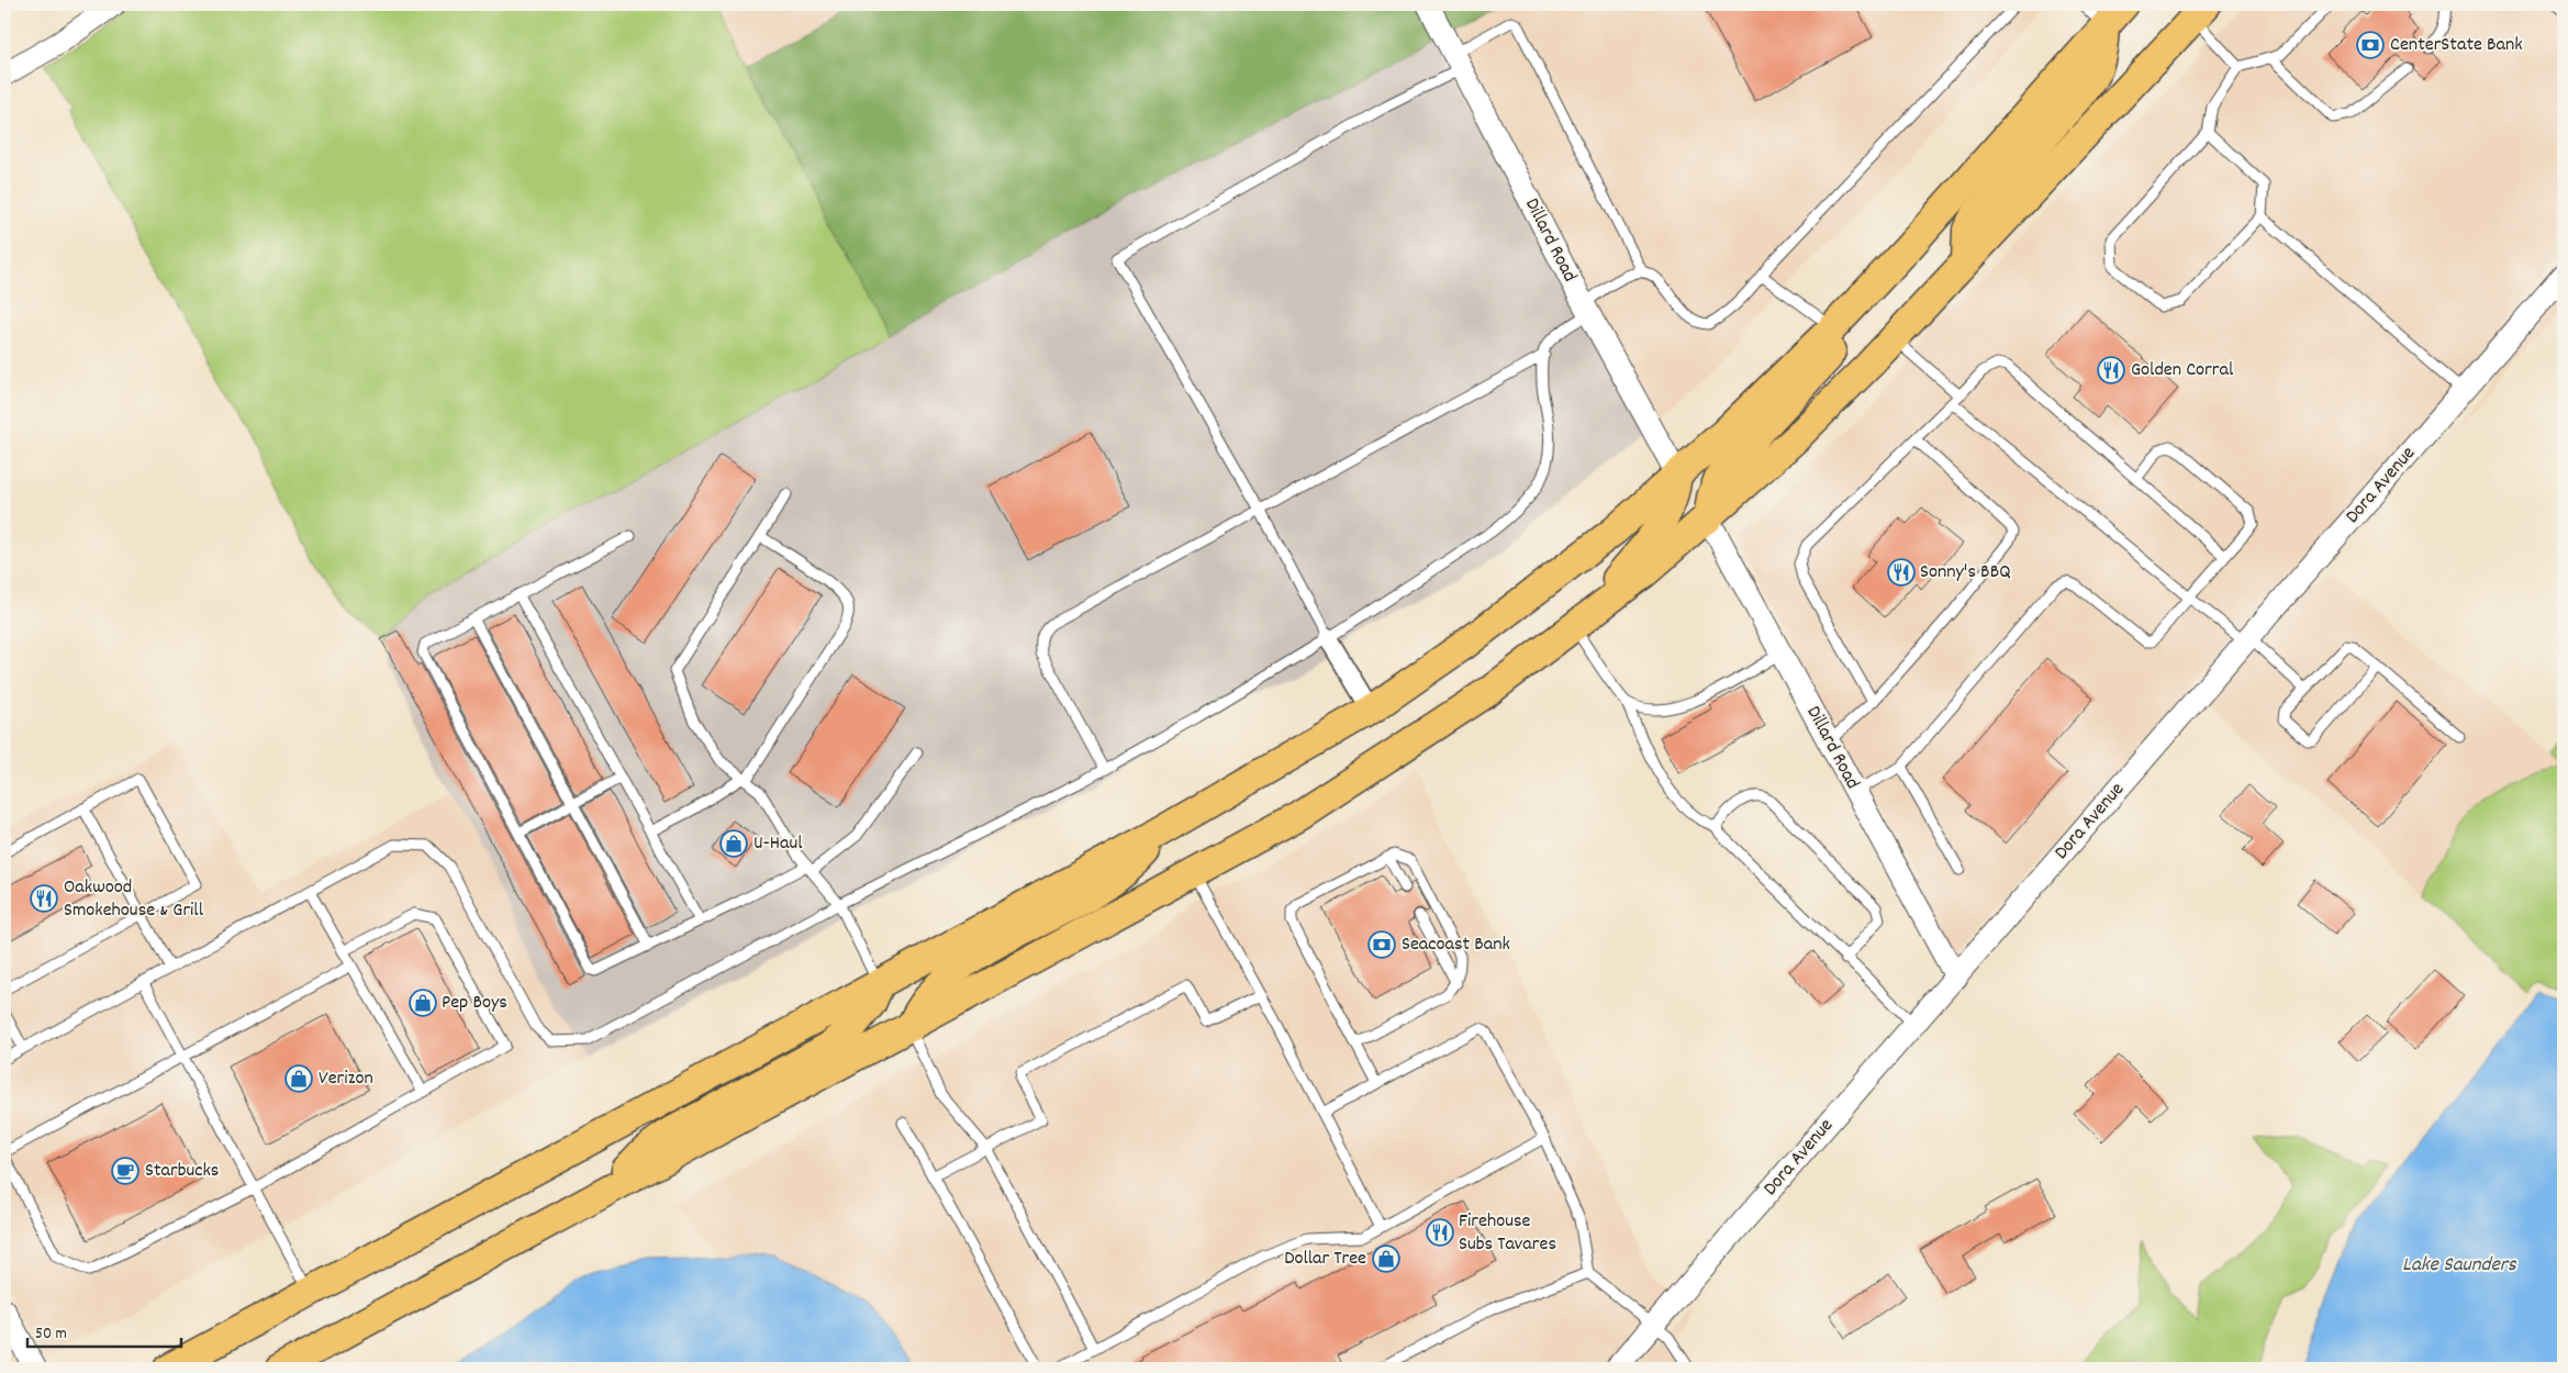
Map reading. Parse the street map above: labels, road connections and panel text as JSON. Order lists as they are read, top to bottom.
{
  "streets": {
    "street": ["Dillard Road", "Dora Avenue"]
  },
  "crossings": [
    ["Dillard Road", "Dora Avenue"]
  ],
  "water": ["Lake Saunders"],
  "places": {
    "bank": ["CenterState Bank", "Seacoast Bank"],
    "restaurant": [
      "Golden Corral",
      "Sonny's BBQ",
      "Oakwood Smokehouse & Grill",
      "Firehouse Subs Tavares"
    ],
    "shop": [
      "U-Haul",
      "Pep Boys",
      "Verizon",
      "Dollar Tree"
    ],
    "cafe": ["Starbucks"]
  },
  "scale_bar": "50 m"
}
